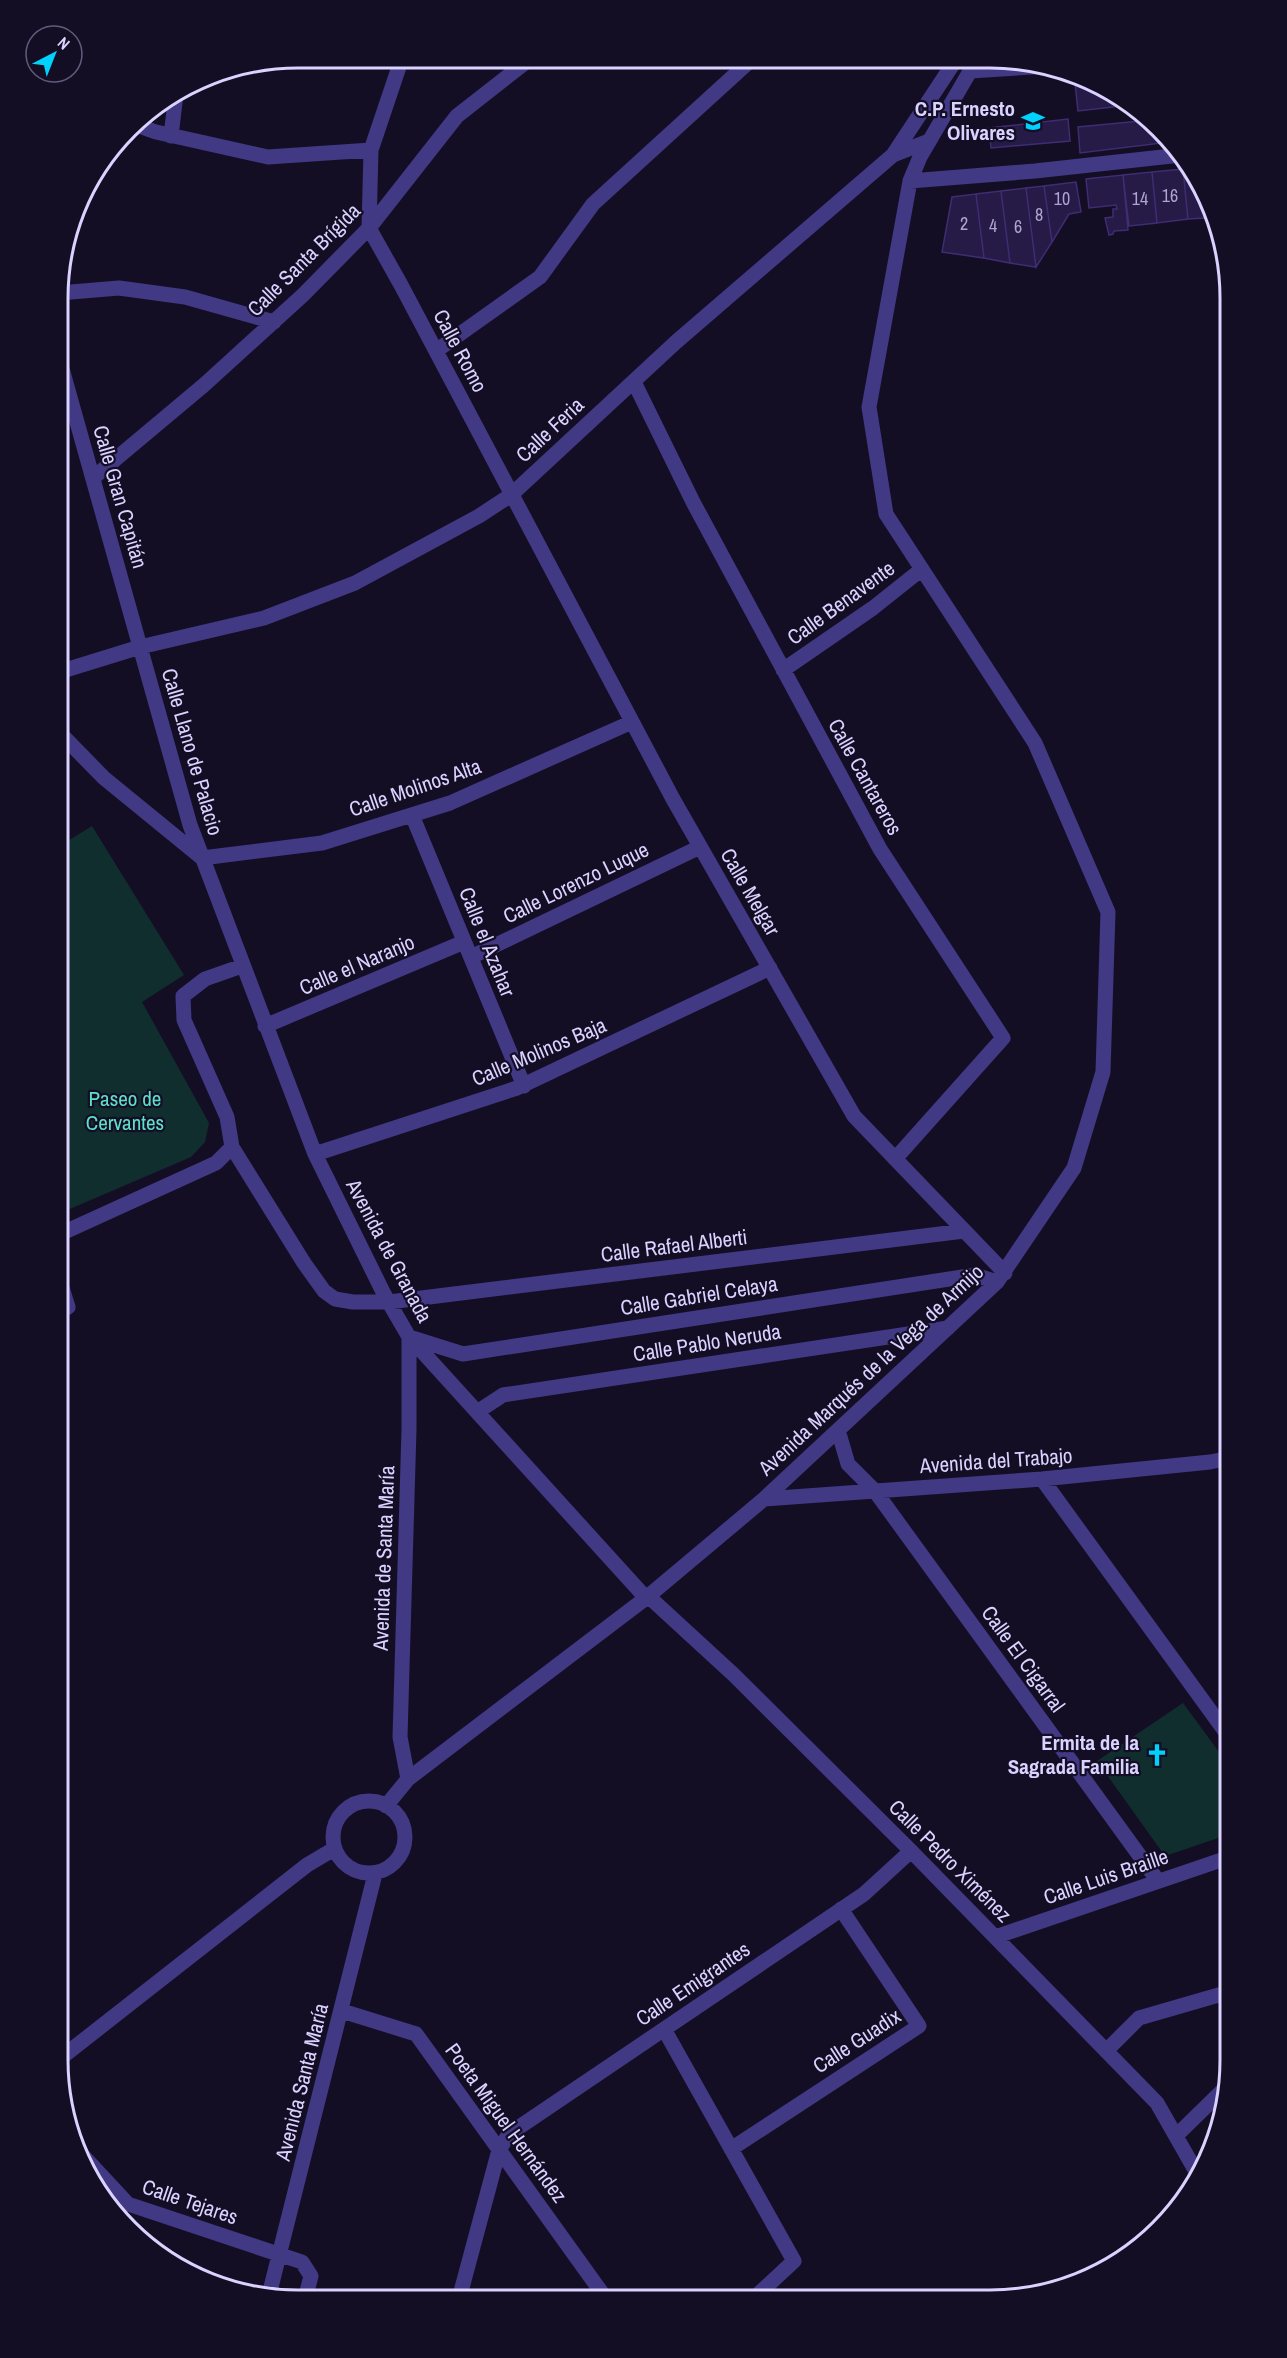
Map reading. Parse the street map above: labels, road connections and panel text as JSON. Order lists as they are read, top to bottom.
{
  "streets": {
    "street": [
      "Calle Santa Brígida",
      "Calle Romo",
      "Calle Feria",
      "Calle Gran Capitán",
      "Calle Benavente",
      "Calle Llano de Palacio",
      "Calle Cantareros",
      "Calle Molinos Alta",
      "Calle Lorenzo Luque",
      "Calle Melgar",
      "Calle el Azahar",
      "Calle el Naranjo",
      "Calle Molinos Baja",
      "Calle Rafael Alberti",
      "Avenida de Granada",
      "Calle Gabriel Celaya",
      "Calle Pablo Neruda",
      "Avenida Marqués de la Vega de Armijo",
      "Avenida del Trabajo",
      "Avenida de Santa María",
      "Calle El Cigarral",
      "Calle Pedro Ximénez",
      "Calle Luis Braille",
      "Calle Emigrantes",
      "Calle Guadix",
      "Avenida Santa María",
      "Poeta Miguel Hernández",
      "Calle Tejares"
    ]
  },
  "crossings": [
    ["Calle Santa Brígida", "Calle Romo"],
    ["Calle Santa Brígida", "Calle Gran Capitán"],
    ["Calle Romo", "Calle Feria"],
    ["Calle Romo", "Calle Melgar"],
    ["Calle Feria", "Calle Gran Capitán"],
    ["Calle Feria", "Calle Llano de Palacio"],
    ["Calle Feria", "Calle Cantareros"],
    ["Calle Feria", "Calle Melgar"],
    ["Calle Feria", "Avenida Marqués de la Vega de Armijo"],
    ["Calle Gran Capitán", "Calle Llano de Palacio"],
    ["Calle Benavente", "Calle Cantareros"],
    ["Calle Benavente", "Avenida Marqués de la Vega de Armijo"],
    ["Calle Llano de Palacio", "Calle Molinos Alta"],
    ["Calle Llano de Palacio", "Avenida de Granada"],
    ["Calle Cantareros", "Calle Melgar"],
    ["Calle Molinos Alta", "Calle Melgar"],
    ["Calle Molinos Alta", "Calle el Azahar"],
    ["Calle Molinos Alta", "Avenida de Granada"],
    ["Calle Lorenzo Luque", "Calle Melgar"],
    ["Calle Lorenzo Luque", "Calle el Azahar"],
    ["Calle Melgar", "Calle Molinos Baja"],
    ["Calle Melgar", "Calle Rafael Alberti"],
    ["Calle Melgar", "Calle Gabriel Celaya"],
    ["Calle Melgar", "Avenida Marqués de la Vega de Armijo"],
    ["Calle el Azahar", "Calle el Naranjo"],
    ["Calle el Azahar", "Calle Molinos Baja"],
    ["Calle el Naranjo", "Avenida de Granada"],
    ["Calle Molinos Baja", "Avenida de Granada"],
    ["Calle Rafael Alberti", "Avenida de Granada"],
    ["Avenida de Granada", "Calle Gabriel Celaya"],
    ["Avenida de Granada", "Calle Pablo Neruda"],
    ["Avenida de Granada", "Avenida Marqués de la Vega de Armijo"],
    ["Avenida de Granada", "Avenida de Santa María"],
    ["Avenida de Granada", "Calle Pedro Ximénez"],
    ["Calle Gabriel Celaya", "Avenida Marqués de la Vega de Armijo"],
    ["Calle Gabriel Celaya", "Avenida de Santa María"],
    ["Calle Pablo Neruda", "Avenida Marqués de la Vega de Armijo"],
    ["Avenida Marqués de la Vega de Armijo", "Avenida del Trabajo"],
    ["Avenida Marqués de la Vega de Armijo", "Avenida de Santa María"],
    ["Avenida Marqués de la Vega de Armijo", "Calle El Cigarral"],
    ["Avenida Marqués de la Vega de Armijo", "Calle Pedro Ximénez"],
    ["Avenida Marqués de la Vega de Armijo", "Avenida Santa María"],
    ["Avenida del Trabajo", "Calle El Cigarral"],
    ["Calle El Cigarral", "Calle Luis Braille"],
    ["Calle Pedro Ximénez", "Calle Luis Braille"],
    ["Calle Pedro Ximénez", "Calle Emigrantes"],
    ["Calle Emigrantes", "Calle Guadix"],
    ["Calle Emigrantes", "Poeta Miguel Hernández"],
    ["Avenida Santa María", "Poeta Miguel Hernández"],
    ["Avenida Santa María", "Calle Tejares"]
  ],
  "parks": ["Paseo de Cervantes"],
  "places": {
    "school or university": ["C.P. Ernesto Olivares"],
    "church": ["Ermita de la Sagrada Familia"]
  },
  "house_numbers": [
    "16",
    "10",
    "14",
    "8",
    "2",
    "4",
    "6"
  ],
  "north": "top right"
}
